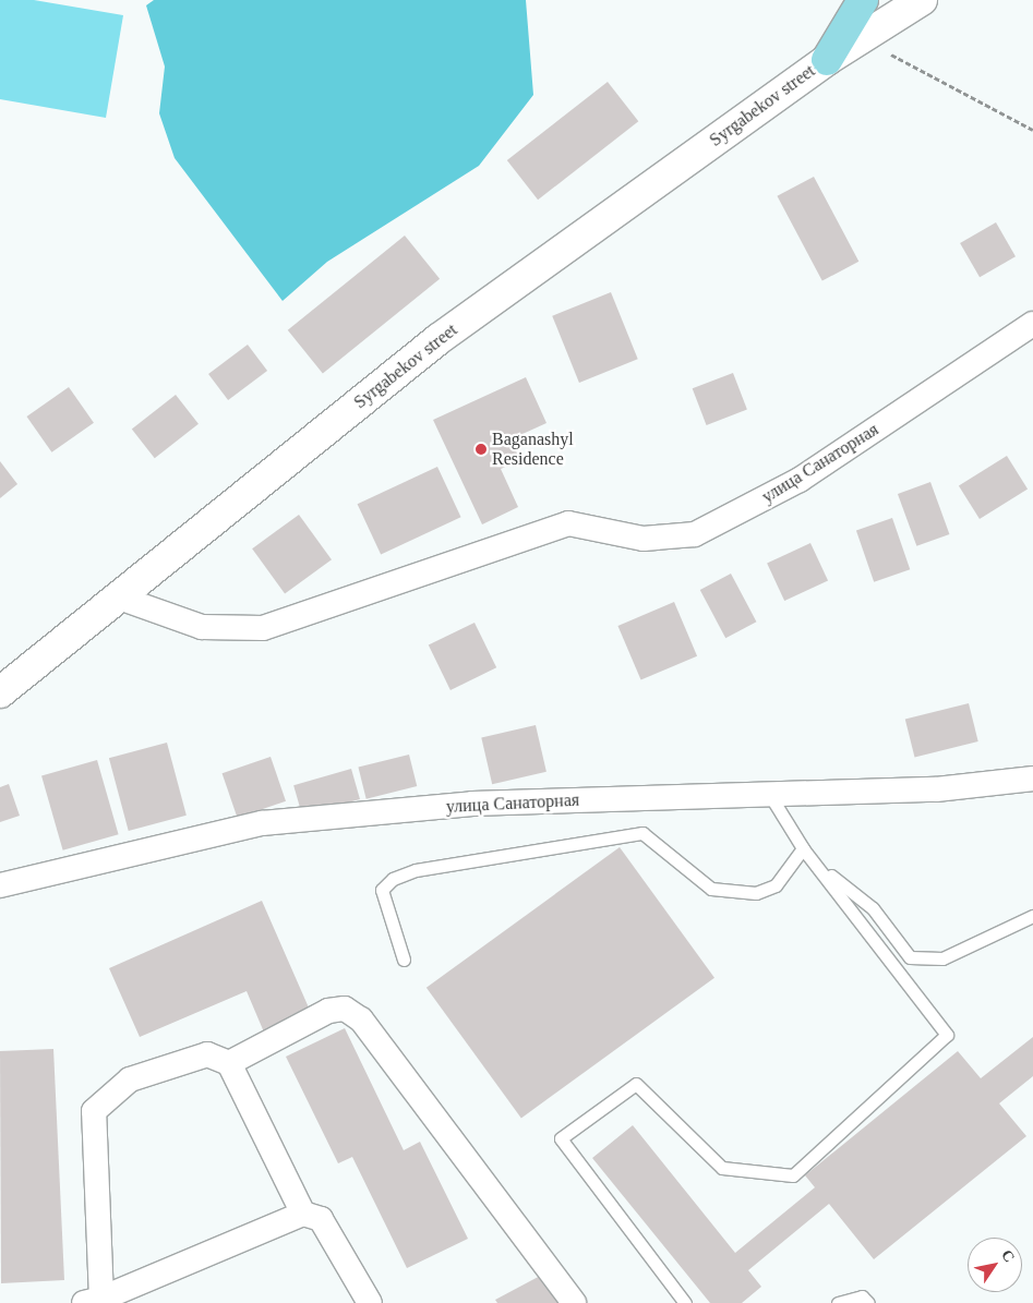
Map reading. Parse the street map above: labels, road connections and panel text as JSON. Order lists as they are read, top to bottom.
{
  "streets": {
    "street": ["Syrgabekov street", "улица Санаторная"]
  },
  "crossings": [
    ["Syrgabekov street", "улица Санаторная"]
  ],
  "places": ["Baganashyl Residence"],
  "north": "top right"
}
